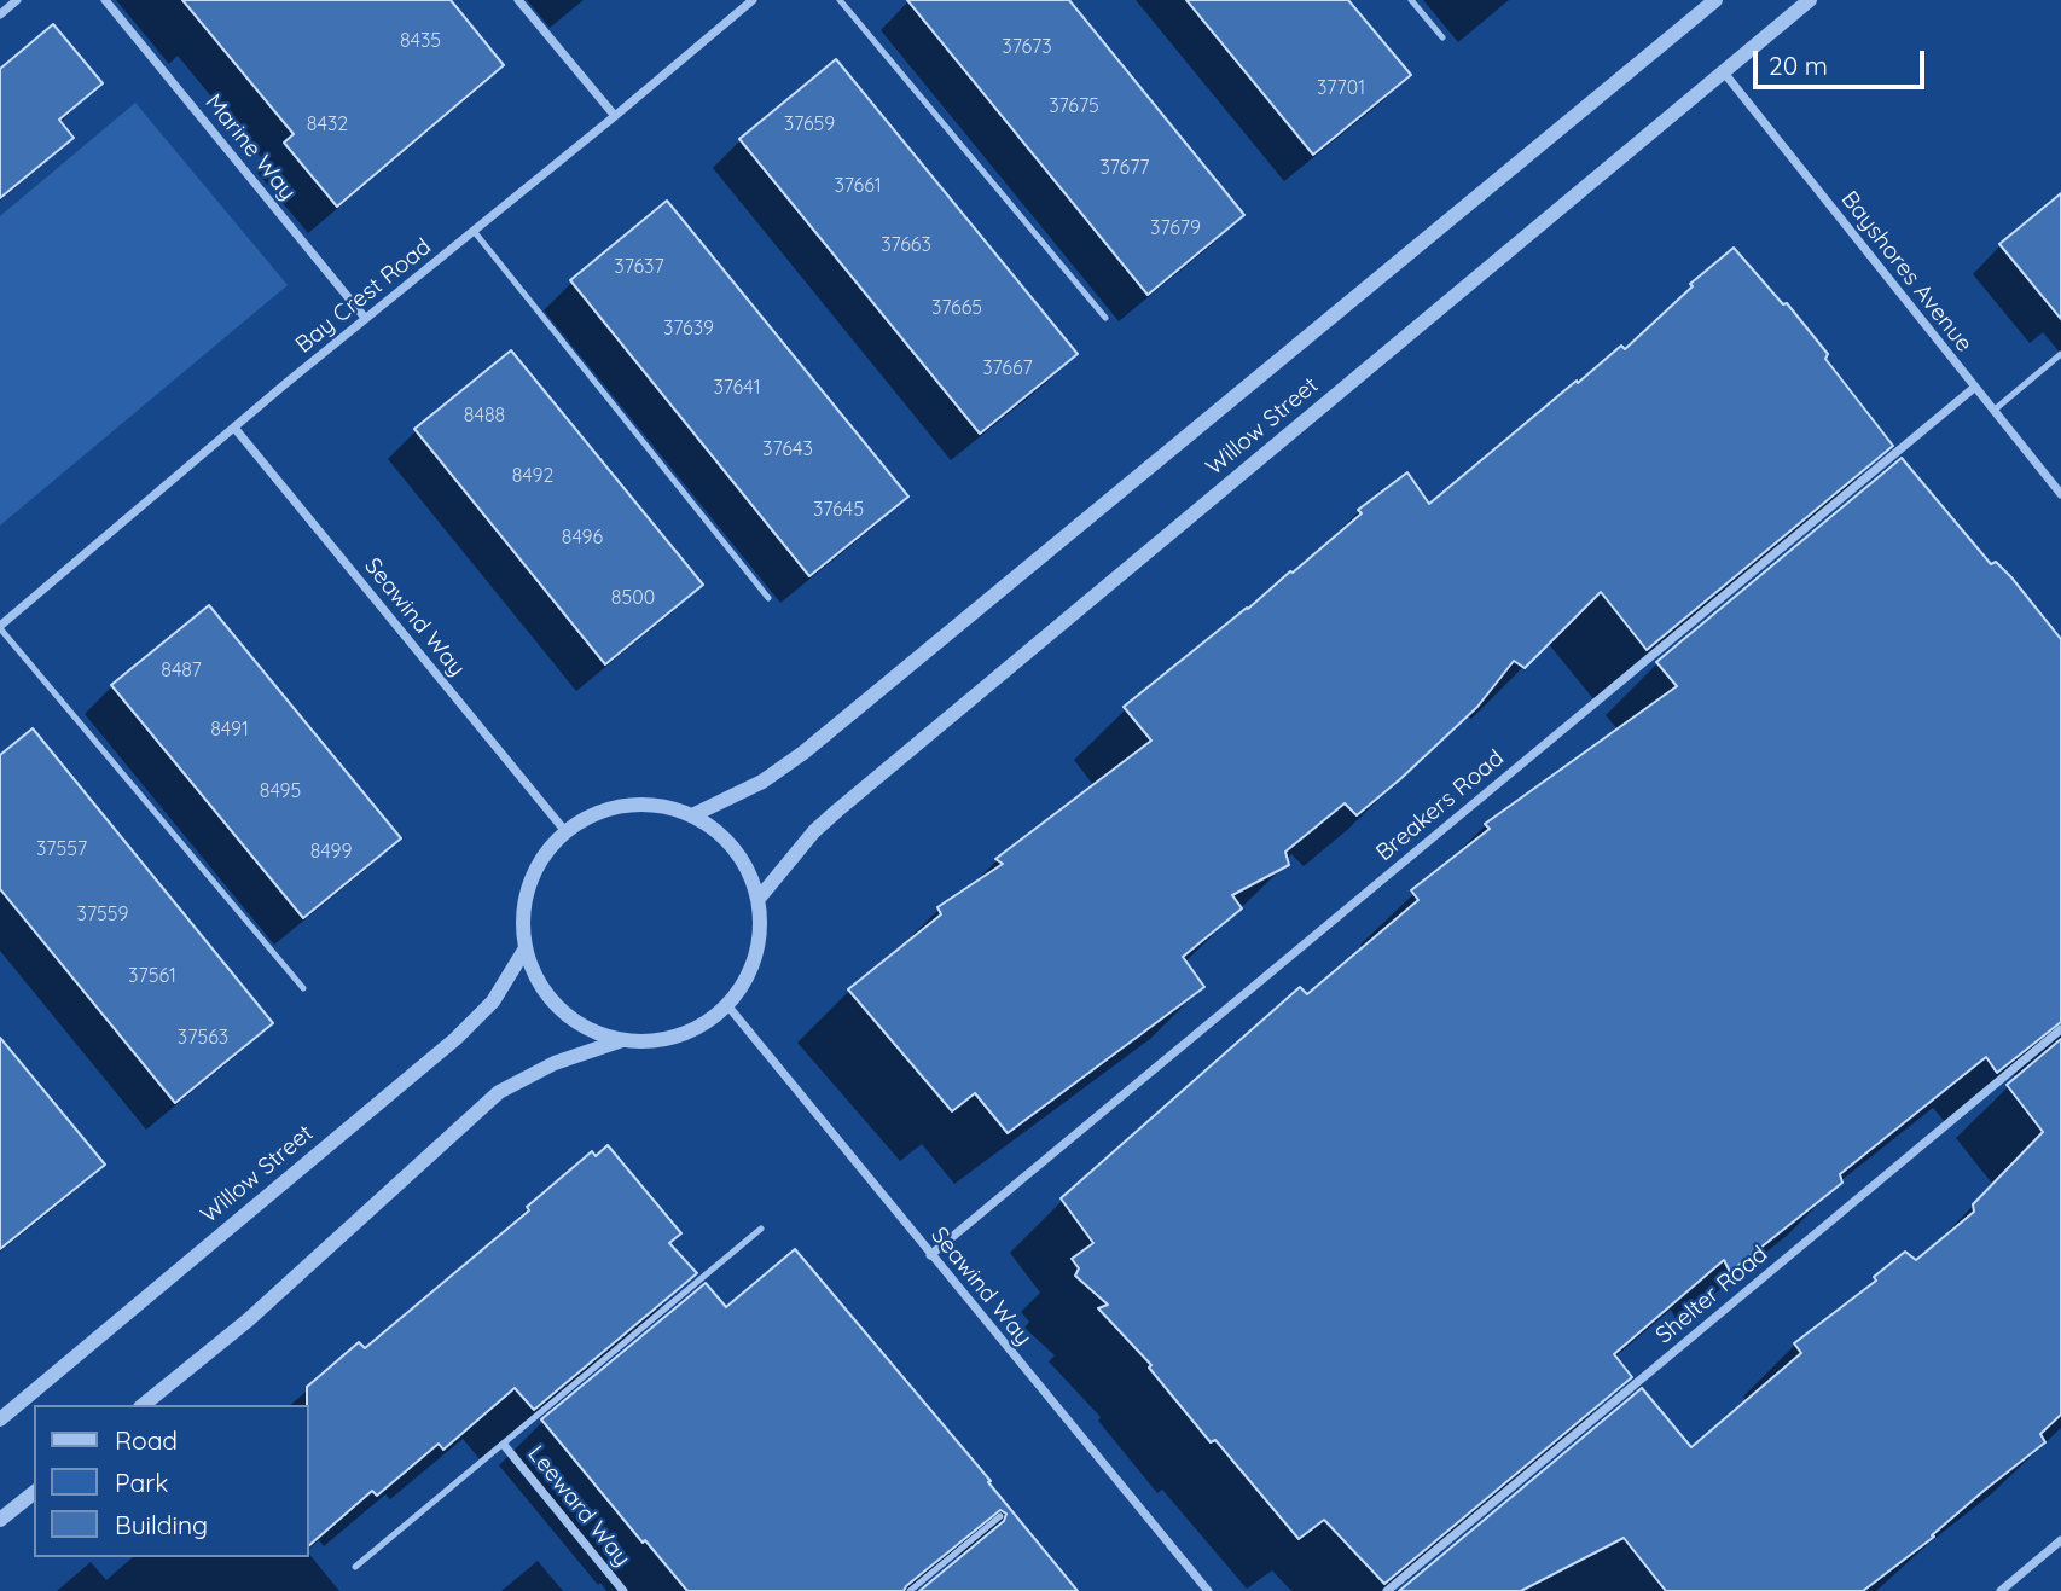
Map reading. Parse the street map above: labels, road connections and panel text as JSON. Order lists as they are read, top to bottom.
{
  "streets": {
    "street": [
      "Marine Way",
      "Bayshores Avenue",
      "Bay Crest Road",
      "Willow Street",
      "Seawind Way",
      "Breakers Road",
      "Shelter Road",
      "Leeward Way"
    ]
  },
  "crossings": [
    ["Marine Way", "Bay Crest Road"],
    ["Bayshores Avenue", "Willow Street"],
    ["Bayshores Avenue", "Breakers Road"],
    ["Bay Crest Road", "Seawind Way"],
    ["Willow Street", "Seawind Way"],
    ["Seawind Way", "Breakers Road"]
  ],
  "house_numbers": [
    "8435",
    "37673",
    "37701",
    "37675",
    "8432",
    "37659",
    "37677",
    "37661",
    "37679",
    "37663",
    "37637",
    "37665",
    "37639",
    "37667",
    "37641",
    "8488",
    "37643",
    "8492",
    "37645",
    "8496",
    "8500",
    "8487",
    "8491",
    "8495",
    "37557",
    "8499",
    "37559",
    "37561",
    "37563"
  ],
  "legend": ["Road", "Park", "Building"],
  "scale_bar": "20 m"
}
